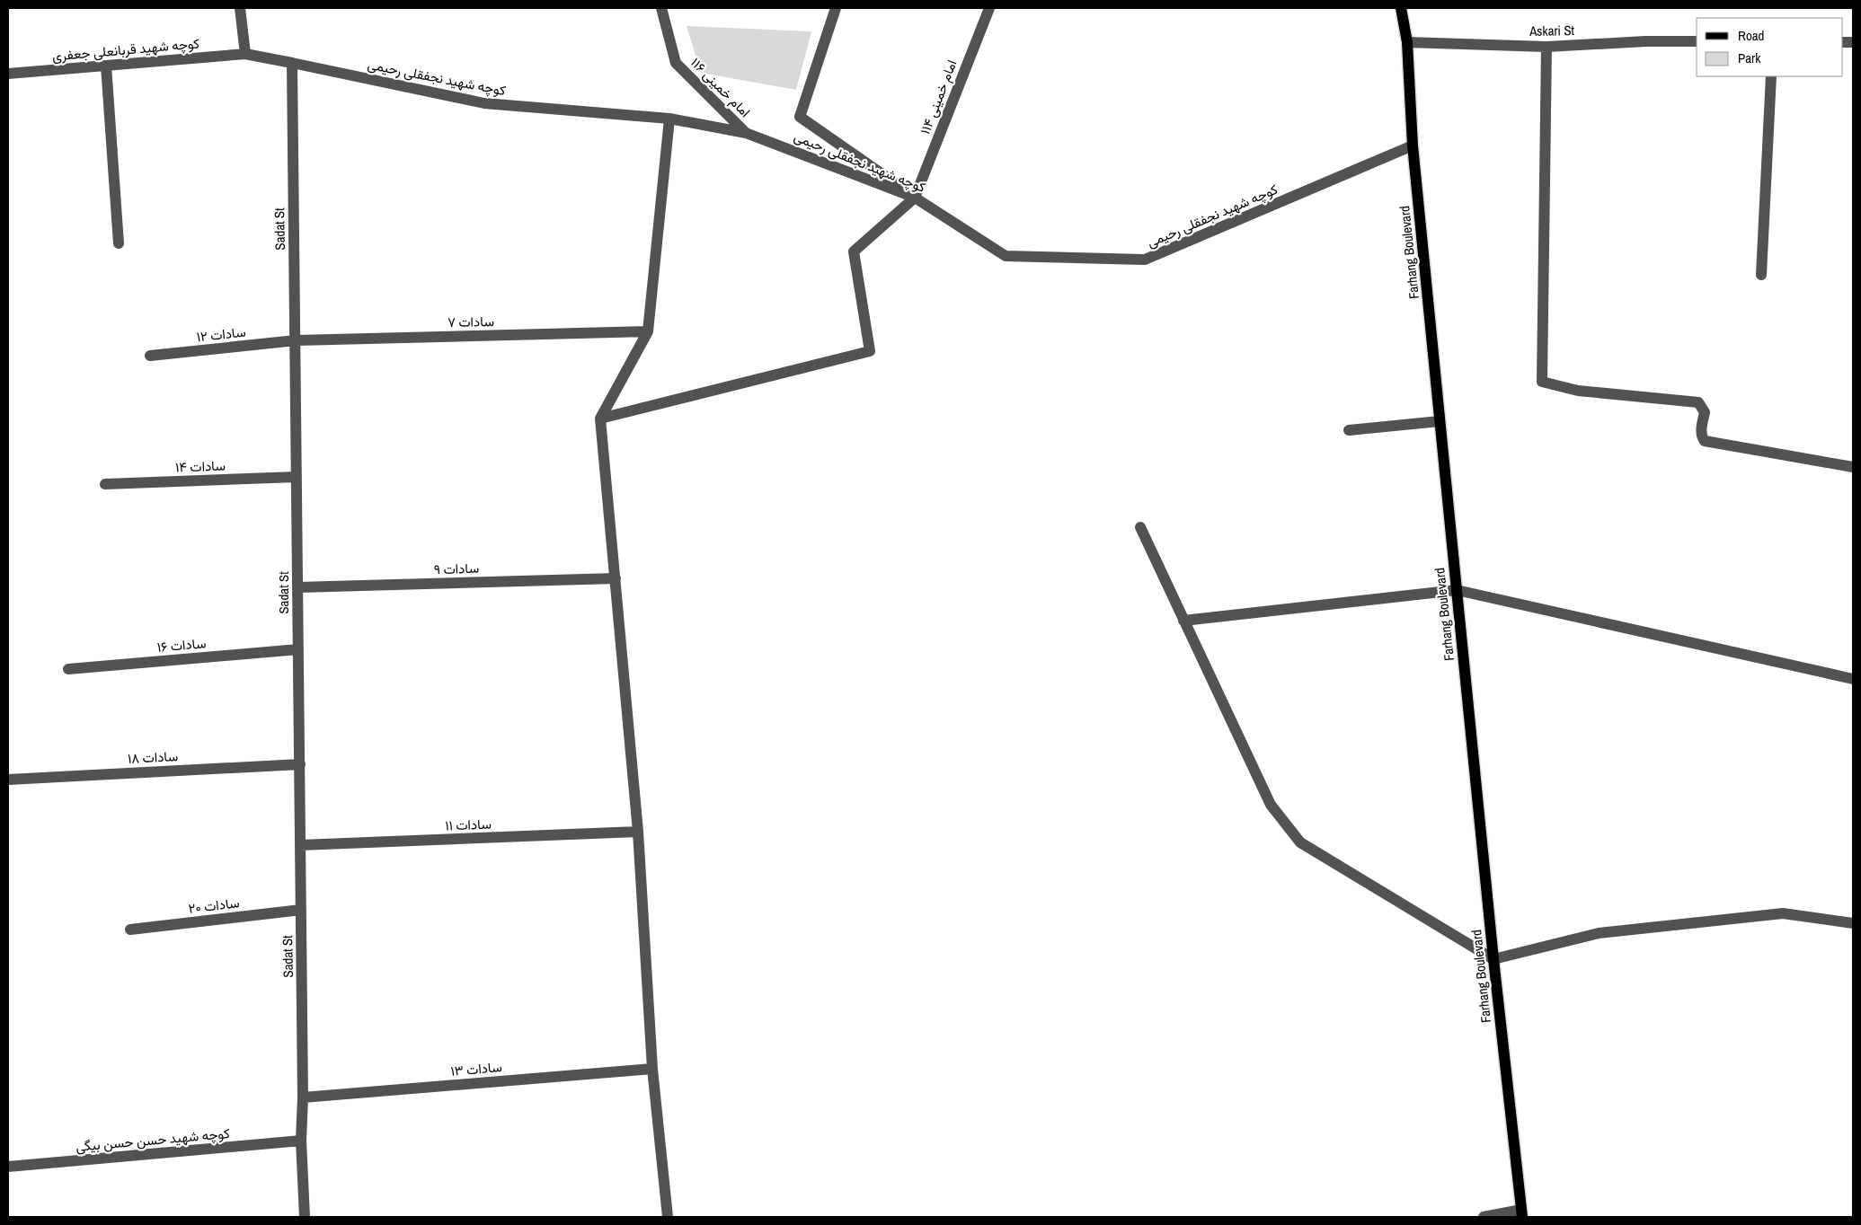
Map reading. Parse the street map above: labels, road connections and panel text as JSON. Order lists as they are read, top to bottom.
{
  "streets": {
    "main road": ["Farhang Boulevard"],
    "street": [
      "Askari St",
      "کوچه شهید قربانعلی جعفری",
      "کوچه شهید نجفقلی رحیمی",
      "امام خمینی ۱۱۶",
      "امام خمینی ۱۱۴",
      "Sadat St",
      "سادات ۷",
      "سادات ۱۲",
      "سادات ۱۴",
      "سادات ۹",
      "سادات ۱۶",
      "سادات ۱۸",
      "سادات ۱۱",
      "سادات ۲۰",
      "سادات ۱۳",
      "کوچه شهید حسن حسن بیگی"
    ]
  },
  "crossings": [
    ["Askari St", "Farhang Boulevard"],
    ["کوچه شهید نجفقلی رحیمی", "امام خمینی ۱۱۶"],
    ["کوچه شهید نجفقلی رحیمی", "امام خمینی ۱۱۴"],
    ["کوچه شهید نجفقلی رحیمی", "Sadat St"],
    ["کوچه شهید نجفقلی رحیمی", "Farhang Boulevard"],
    ["Sadat St", "سادات ۷"],
    ["Sadat St", "سادات ۱۲"],
    ["Sadat St", "سادات ۱۴"],
    ["Sadat St", "سادات ۹"],
    ["Sadat St", "سادات ۱۶"],
    ["Sadat St", "سادات ۱۸"],
    ["Sadat St", "سادات ۱۱"],
    ["Sadat St", "سادات ۲۰"],
    ["Sadat St", "سادات ۱۳"],
    ["Sadat St", "کوچه شهید حسن حسن بیگی"],
    ["سادات ۷", "سادات ۱۲"]
  ],
  "legend": ["Road", "Park"]
}
